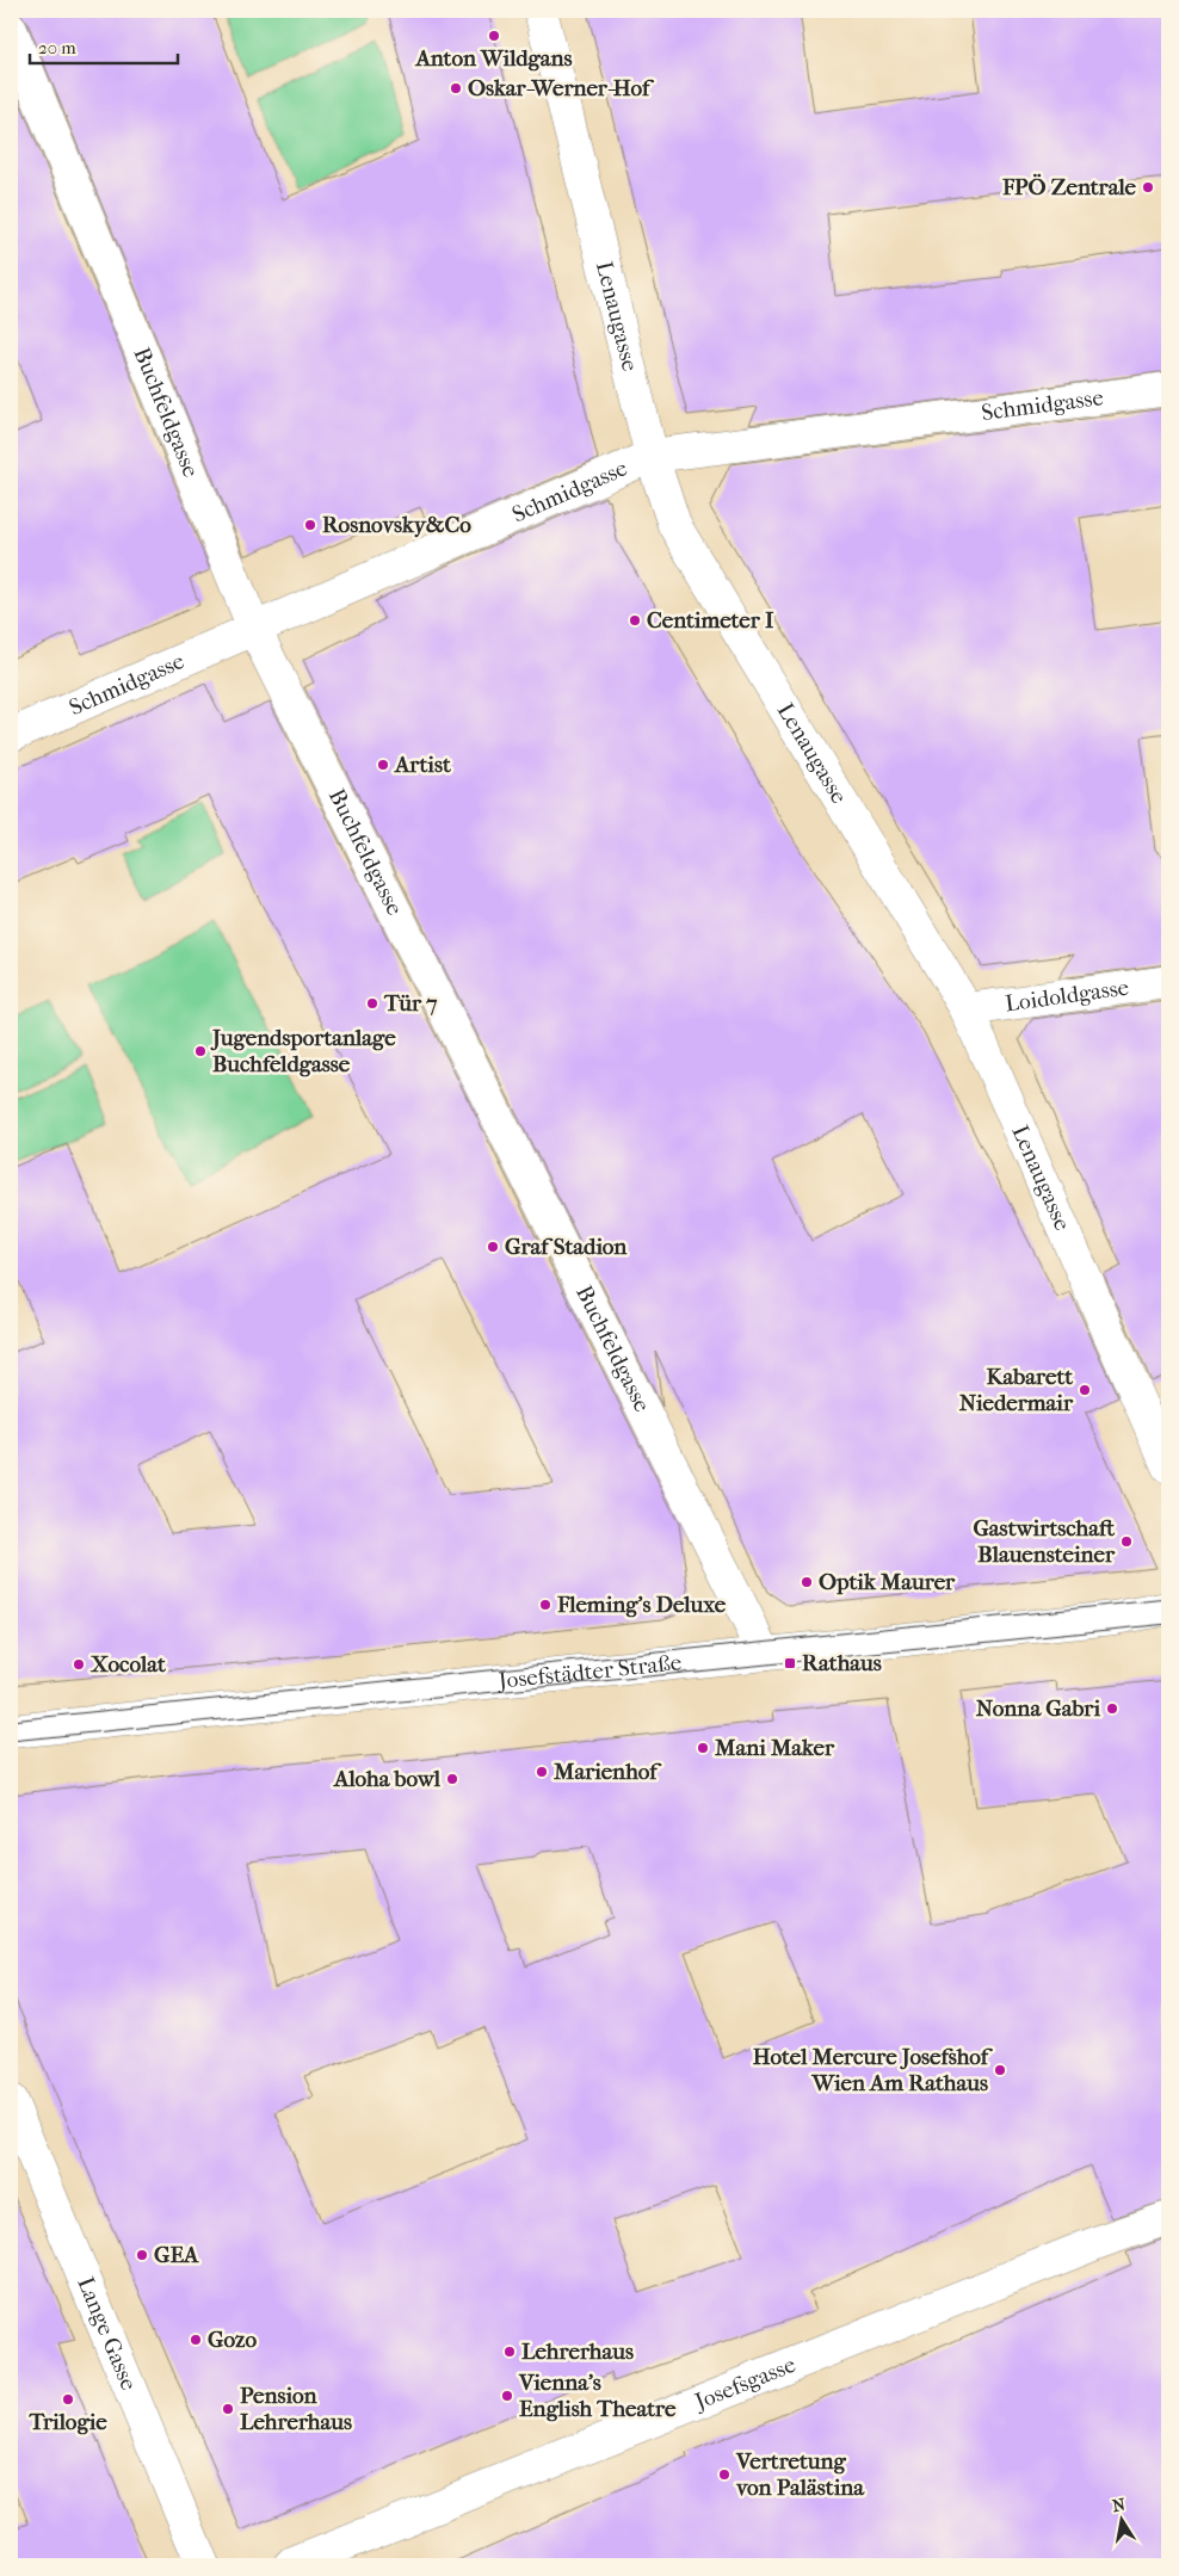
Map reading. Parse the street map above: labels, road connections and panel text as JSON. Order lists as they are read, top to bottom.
{
  "streets": {
    "street": [
      "Lenaugasse",
      "Schmidgasse",
      "Buchfeldgasse",
      "Loidoldgasse",
      "Josefstädter Straße",
      "Lange Gasse",
      "Josefsgasse"
    ]
  },
  "crossings": [
    ["Lenaugasse", "Schmidgasse"],
    ["Lenaugasse", "Loidoldgasse"],
    ["Schmidgasse", "Buchfeldgasse"],
    ["Buchfeldgasse", "Josefstädter Straße"]
  ],
  "places": {
    "other": [
      "Anton Wildgans",
      "Oskar-Werner-Hof",
      "FPÖ Zentrale",
      "Rosnovsky&Co",
      "Centimeter I",
      "Artist",
      "Tür 7",
      "Jugendsportanlage Buchfeldgasse",
      "Graf Stadion",
      "Kabarett Niedermair",
      "Gastwirtschaft Blauensteiner",
      "Optik Maurer",
      "Fleming's Deluxe",
      "Xocolat",
      "Nonna Gabri",
      "Mani Maker",
      "Marienhof",
      "Aloha bowl",
      "Hotel Mercure Josefshof Wien Am Rathaus",
      "GEA",
      "Gozo",
      "Lehrerhaus",
      "Vienna's English Theatre",
      "Trilogie",
      "Pension Lehrerhaus",
      "Vertretung von Palästina"
    ],
    "transit": ["Rathaus"]
  },
  "scale_bar": "20 m",
  "north": "top"
}
